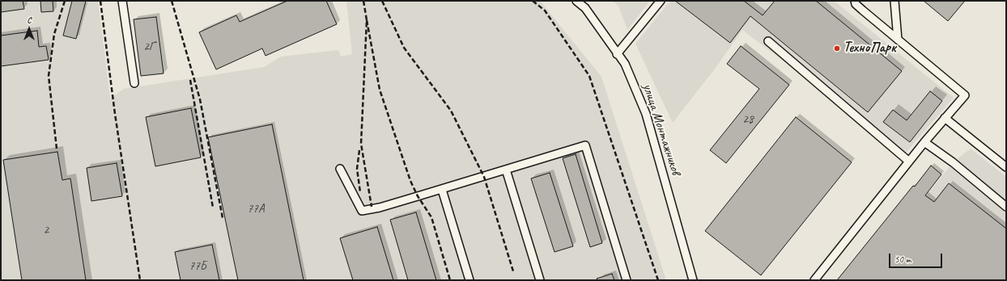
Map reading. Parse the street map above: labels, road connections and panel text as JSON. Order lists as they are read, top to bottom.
{
  "streets": {
    "street": ["улица Монтажников"]
  },
  "places": ["ТехноПарк"],
  "house_numbers": [
    "2Г",
    "28",
    "77А",
    "2",
    "77Б"
  ],
  "scale_bar": "50 m",
  "north": "top"
}
